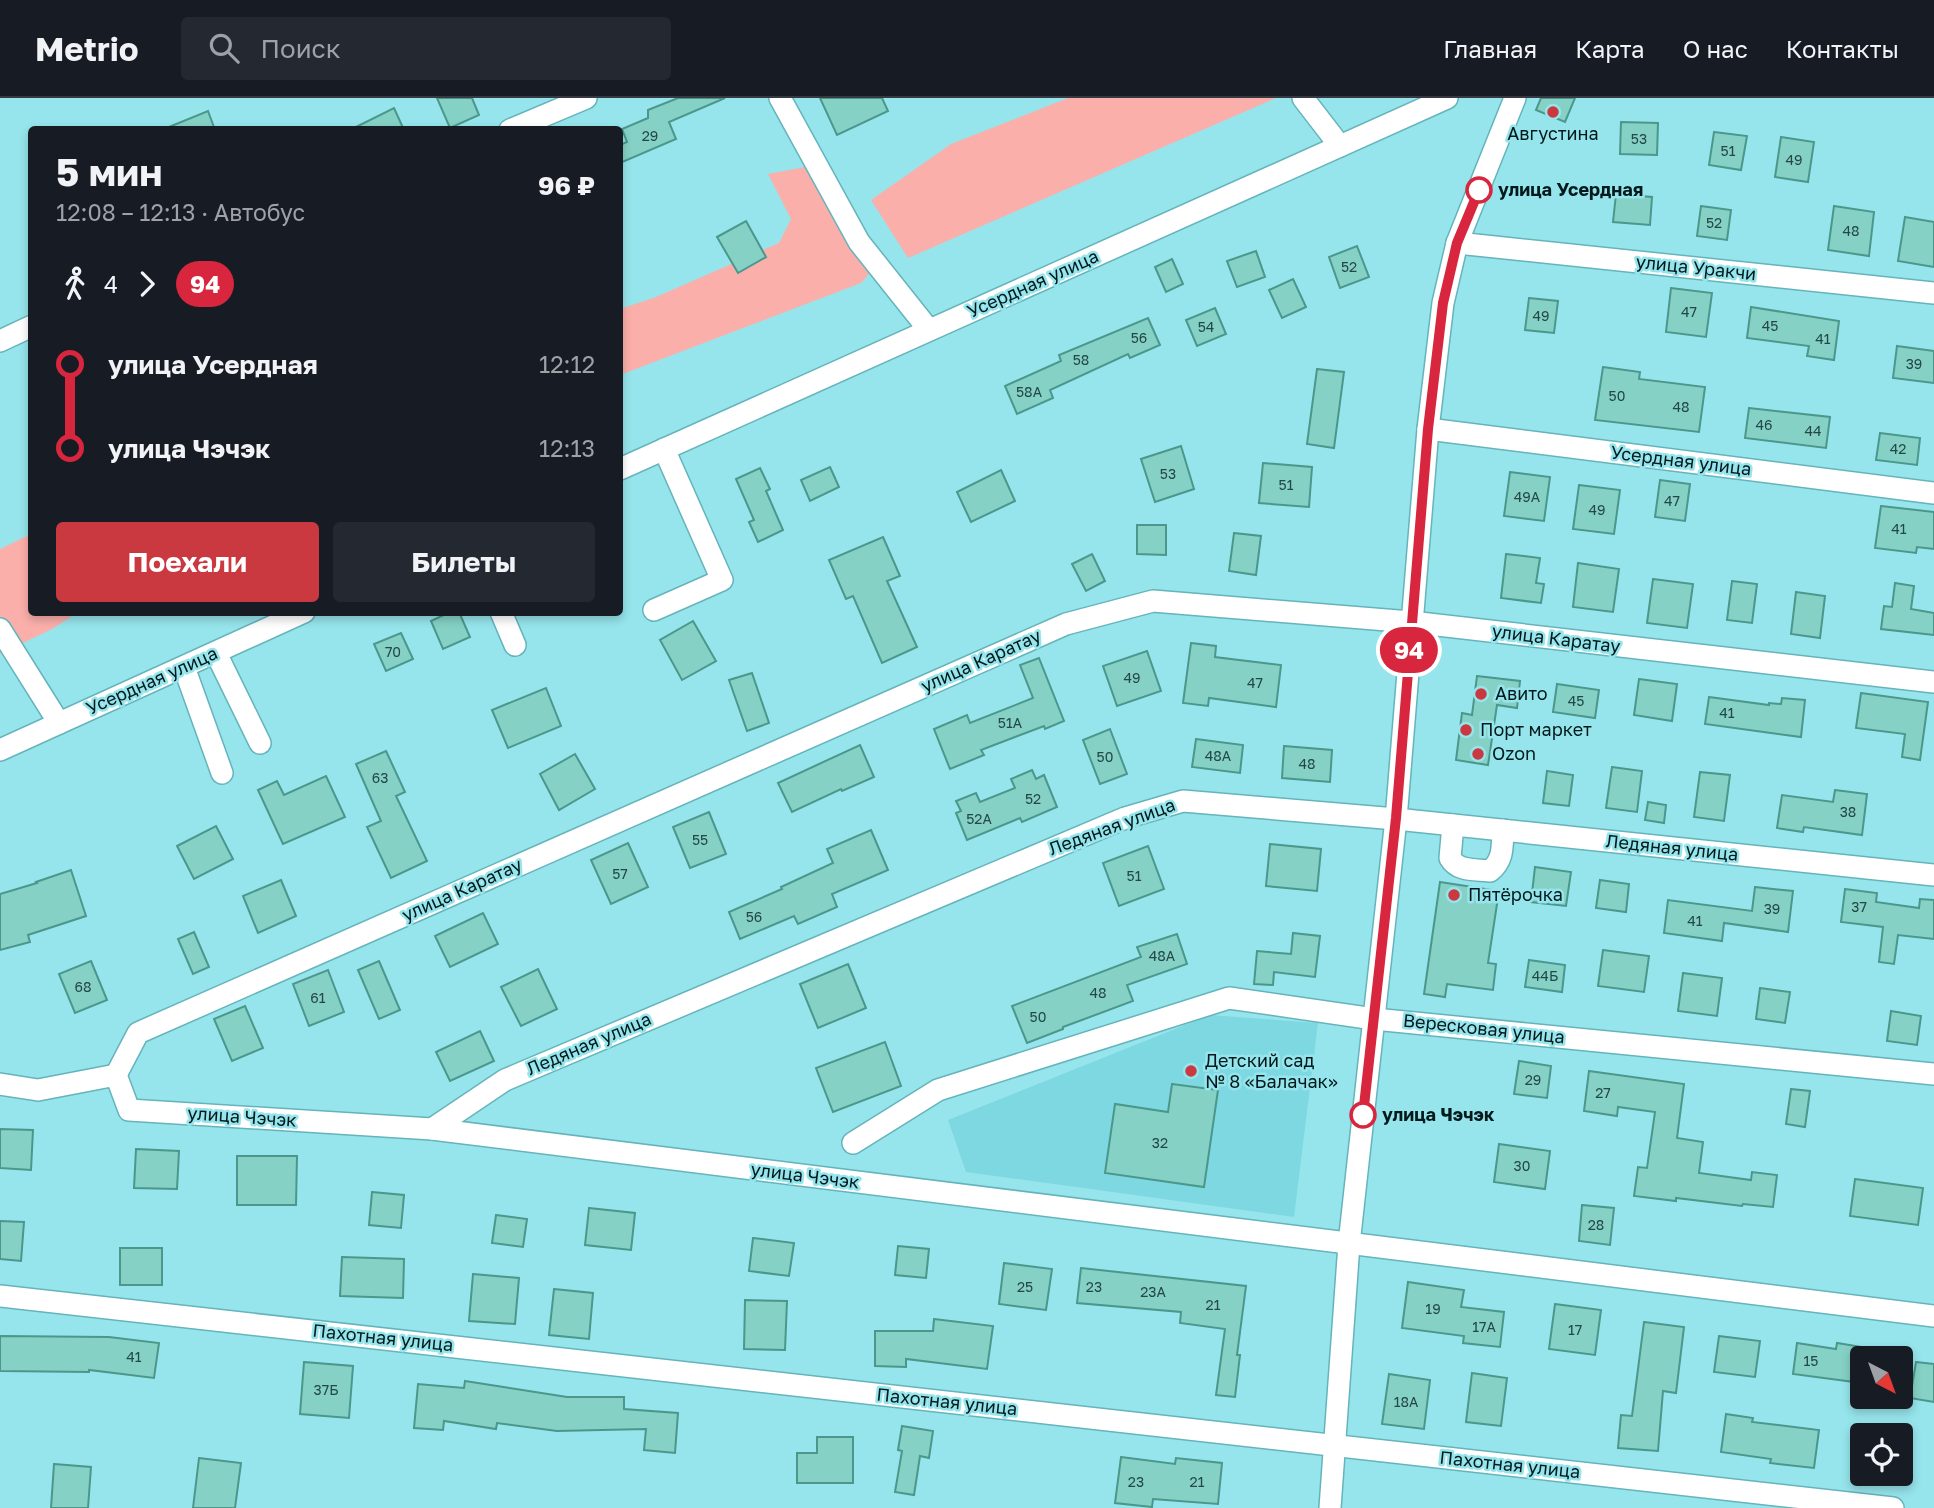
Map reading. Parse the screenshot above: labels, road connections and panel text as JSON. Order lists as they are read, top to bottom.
{
  "streets": {
    "street": [
      "улица Уракчи",
      "Усердная улица",
      "улица Каратау",
      "Ледяная улица",
      "Вересковая улица",
      "улица Чэчэк",
      "Пахотная улица"
    ]
  },
  "crossings": [
    ["улица Каратау", "улица Чэчэк"],
    ["Ледяная улица", "улица Чэчэк"]
  ],
  "places": [
    "Августина",
    "улица Усердная",
    "Авито",
    "Порт маркет",
    "Ozon",
    "Пятёрочка",
    "Детский сад № 8 «Балачак»",
    "улица Чэчэк"
  ],
  "lines": ["bus line 94"],
  "house_numbers": [
    "29",
    "53",
    "51",
    "49",
    "52",
    "48",
    "52",
    "47",
    "49",
    "45",
    "54",
    "56",
    "41",
    "58",
    "39",
    "58А",
    "50",
    "48",
    "46",
    "44",
    "42",
    "53",
    "51",
    "49А",
    "47",
    "49",
    "41",
    "70",
    "49",
    "47",
    "45",
    "41",
    "51А",
    "48А",
    "50",
    "48",
    "63",
    "52",
    "38",
    "52А",
    "55",
    "57",
    "51",
    "37",
    "39",
    "56",
    "41",
    "48А",
    "44Б",
    "68",
    "48",
    "61",
    "50",
    "29",
    "27",
    "32",
    "30",
    "28",
    "25",
    "23",
    "23А",
    "21",
    "19",
    "17А",
    "17",
    "41",
    "15",
    "37Б",
    "18А",
    "23",
    "21"
  ],
  "north": "bottom right",
  "page": {
    "header": "Metrio",
    "search": "Поиск",
    "nav": [
      "Главная",
      "Карта",
      "О нас",
      "Контакты"
    ],
    "on_map": "94",
    "heading": ["5 мин", "12:08 – 12:13 · Автобус", "96 ₽"],
    "legs": ["4", "94"],
    "list": [
      {
        "name": "улица Усердная",
        "value": "12:12"
      },
      {
        "name": "улица Чэчэк",
        "value": "12:13"
      }
    ],
    "buttons": ["Поехали", "Билеты"]
  }
}
